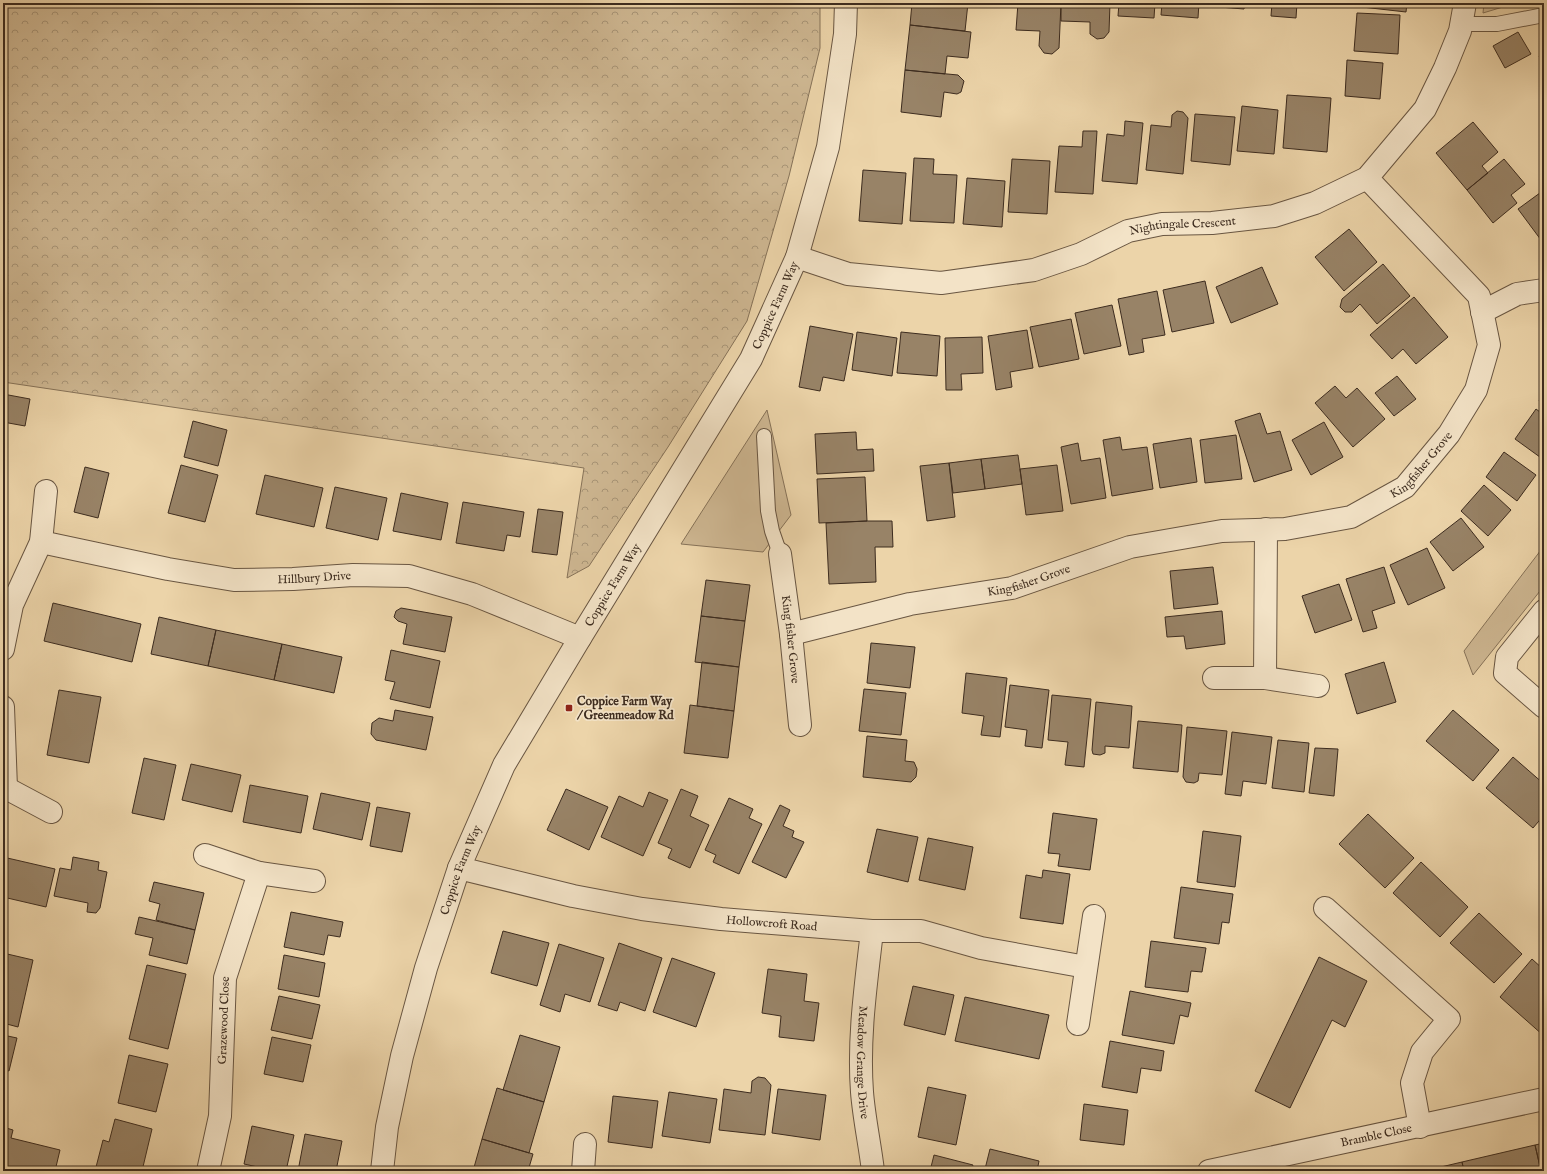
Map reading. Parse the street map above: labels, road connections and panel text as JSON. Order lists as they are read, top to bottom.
{
  "streets": {
    "street": [
      "Nightingale Crescent",
      "Coppice Farm Way",
      "Kingfisher Grove",
      "Hillbury Drive",
      "King fisher Grove",
      "Hollowcroft Road",
      "Grazewood Close",
      "Meadow Grange Drive",
      "Bramble Close"
    ]
  },
  "crossings": [
    ["Nightingale Crescent", "Coppice Farm Way"],
    ["Nightingale Crescent", "Kingfisher Grove"],
    ["Coppice Farm Way", "Hillbury Drive"],
    ["Coppice Farm Way", "Hollowcroft Road"],
    ["Kingfisher Grove", "King fisher Grove"],
    ["Hollowcroft Road", "Meadow Grange Drive"]
  ],
  "places": {
    "transit": ["Coppice Farm Way / Greenmeadow Rd"]
  }
}
